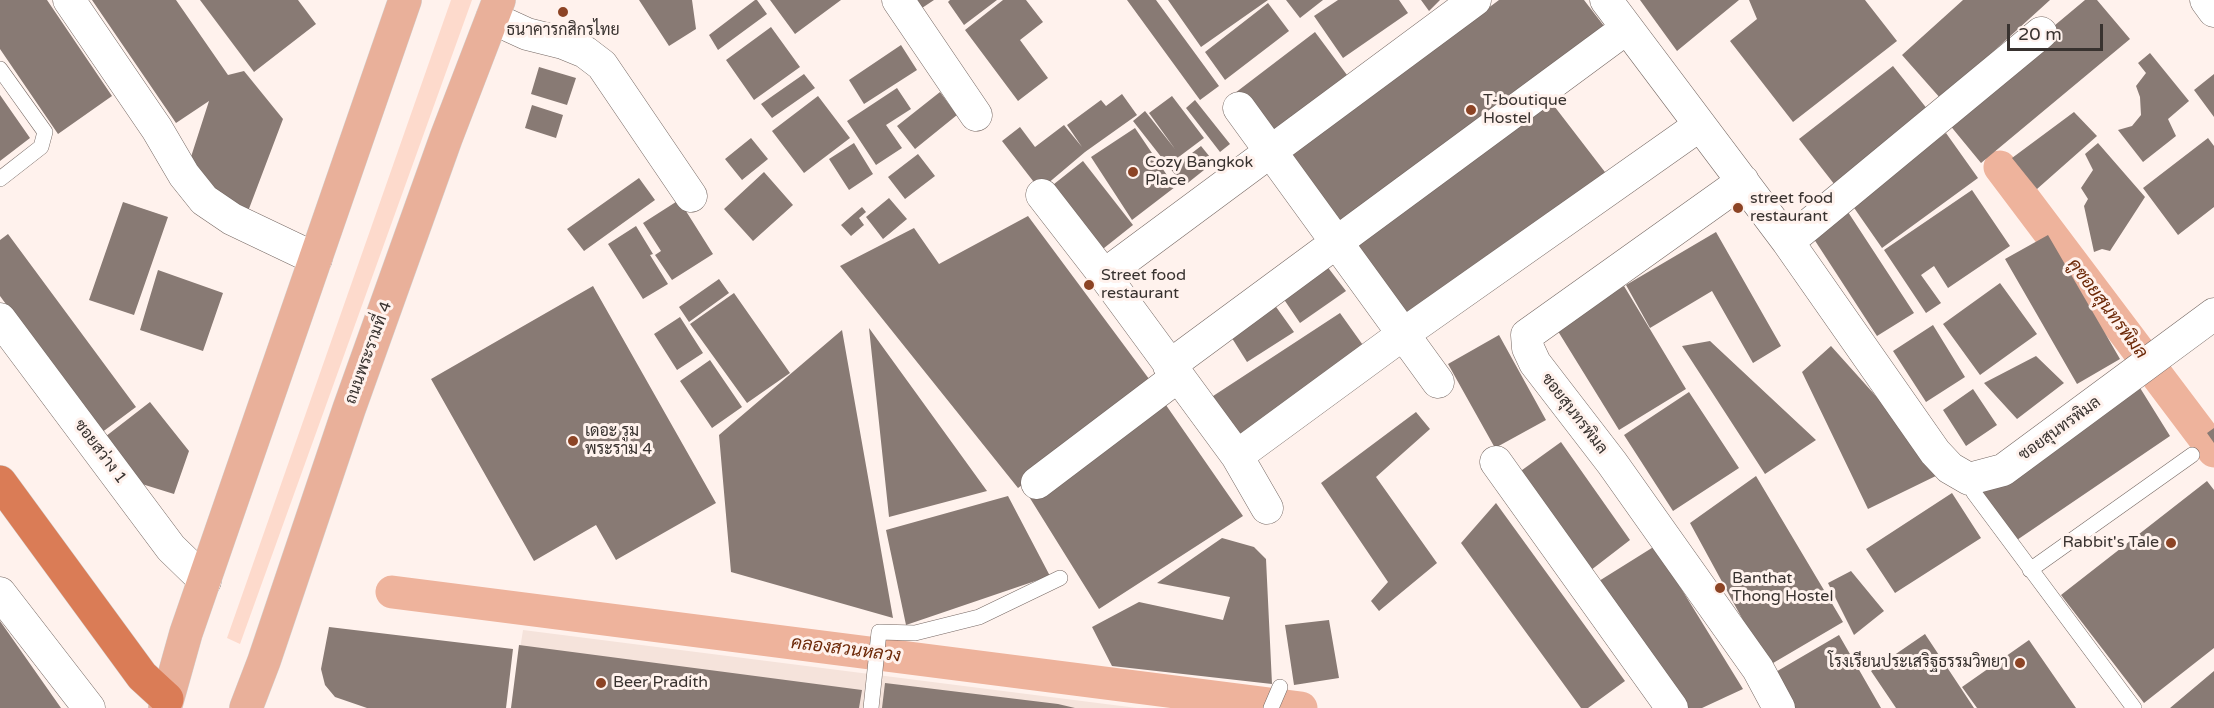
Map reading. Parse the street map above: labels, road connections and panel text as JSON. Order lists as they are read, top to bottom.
{
  "streets": {
    "main road": ["ถนนพระรามที่ 4"],
    "street": ["ซอยสุนทรพิมล", "ซอยสว่าง 1"]
  },
  "water": ["คูซอยสุนทรพิมล", "คลองสวนหลวง"],
  "places": [
    "ธนาคารกสิกรไทย",
    "T-boutique Hostel",
    "Cozy Bangkok Place",
    "street food restaurant",
    "Street food restaurant",
    "เดอะ รูม พระราม 4",
    "Rabbit's Tale",
    "Banthat Thong Hostel",
    "โรงเรียนประเสริฐธรรมวิทยา",
    "Beer Pradith"
  ],
  "scale_bar": "20 m"
}
